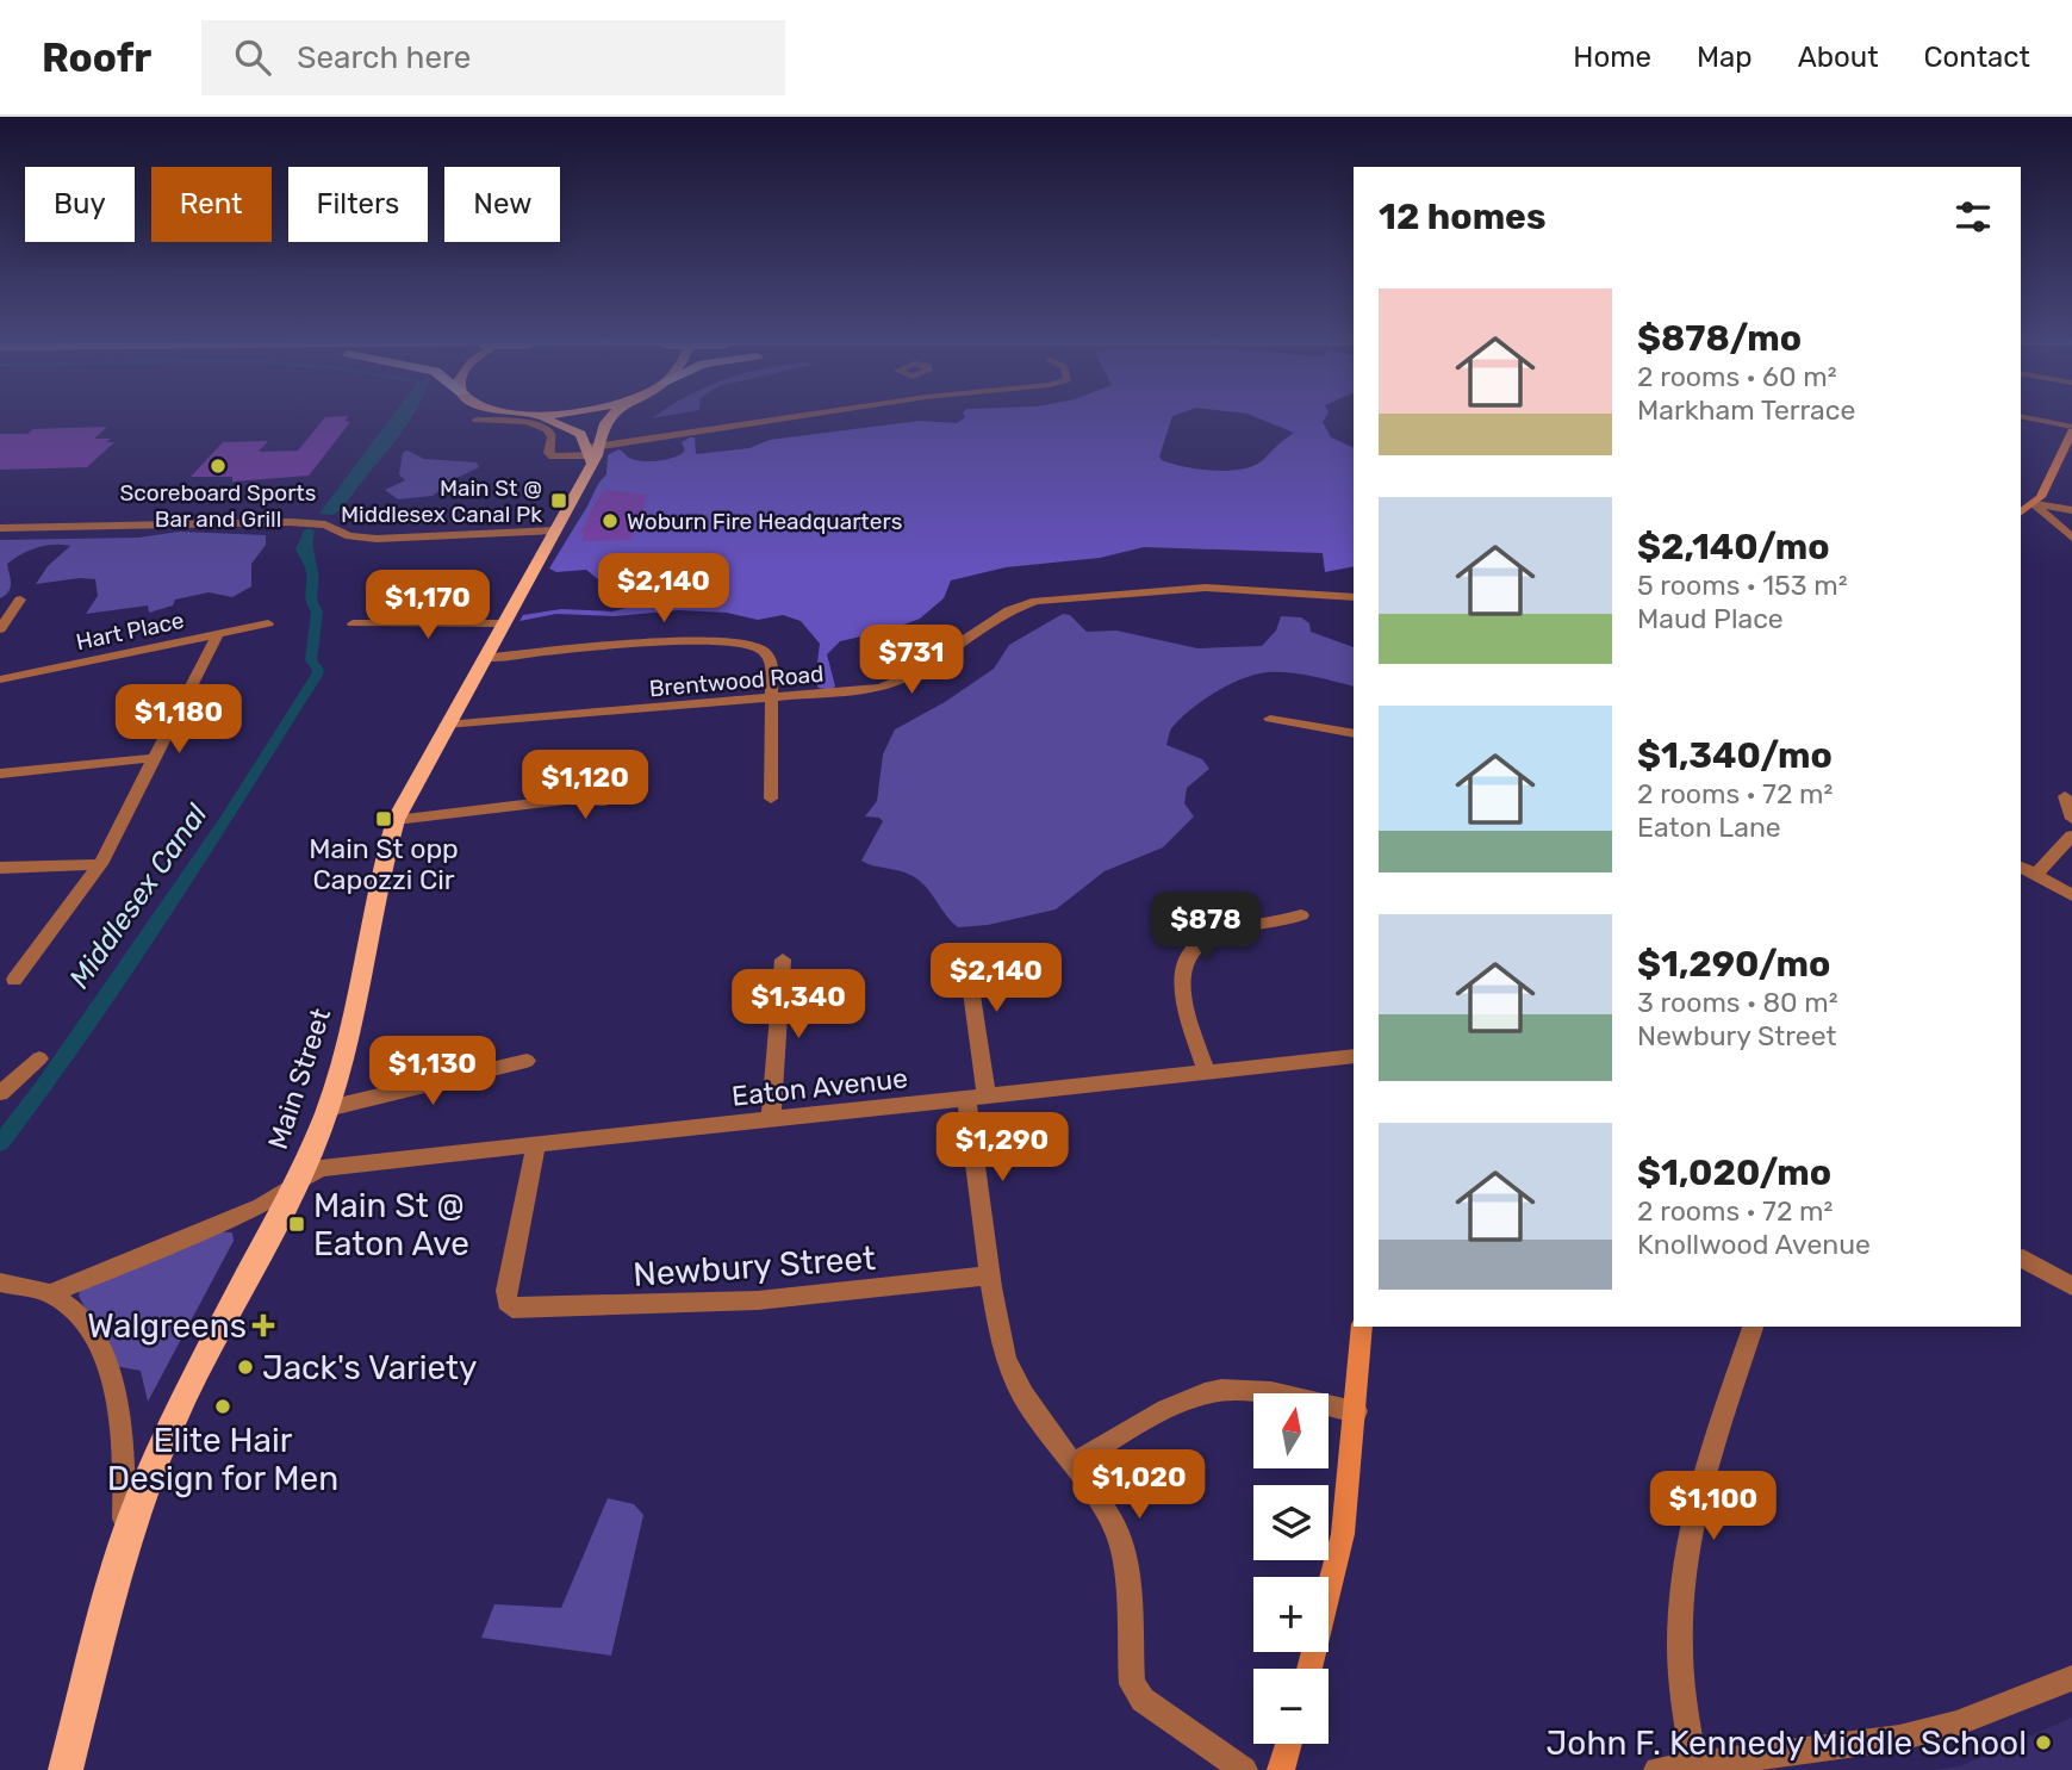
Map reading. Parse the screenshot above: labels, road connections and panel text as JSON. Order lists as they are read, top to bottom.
{
  "streets": {
    "main road": ["Main Street"],
    "street": [
      "Hart Place",
      "Brentwood Road",
      "Eaton Avenue",
      "Newbury Street"
    ]
  },
  "crossings": [
    ["Brentwood Road", "Main Street"],
    ["Main Street", "Eaton Avenue"],
    ["Eaton Avenue", "Newbury Street"]
  ],
  "water": ["Middlesex Canal"],
  "places": {
    "other": [
      "Scoreboard Sports Bar and Grill",
      "Woburn Fire Headquarters",
      "Jack's Variety",
      "Elite Hair Design for Men",
      "John F. Kennedy Middle School"
    ],
    "transit": ["Main St @ Middlesex Canal Pk", "Main St opp Capozzi Cir", "Main St @ Eaton Ave"],
    "health": ["Walgreens"]
  },
  "north": "top",
  "page": {
    "header": "Roofr",
    "search": "Search here",
    "nav": [
      "Home",
      "Map",
      "About",
      "Contact"
    ],
    "chip": [
      "Buy",
      "Rent",
      "Filters",
      "New"
    ],
    "heading": "12 homes",
    "list": [
      {
        "name": "$878/mo",
        "note": "2 rooms · 60 m² · Markham Terrace"
      },
      {
        "name": "$2,140/mo",
        "note": "5 rooms · 153 m² · Maud Place"
      },
      {
        "name": "$1,340/mo",
        "note": "2 rooms · 72 m² · Eaton Lane"
      },
      {
        "name": "$1,290/mo",
        "note": "3 rooms · 80 m² · Newbury Street"
      },
      {
        "name": "$1,020/mo",
        "note": "2 rooms · 72 m² · Knollwood Avenue"
      }
    ],
    "price": [
      "$2,140",
      "$1,170",
      "$731",
      "$1,180",
      "$1,120",
      "$878",
      "$2,140",
      "$1,340",
      "$1,130",
      "$1,290",
      "$1,020",
      "$1,100"
    ],
    "map_buttons": ["+", "−"]
  }
}
